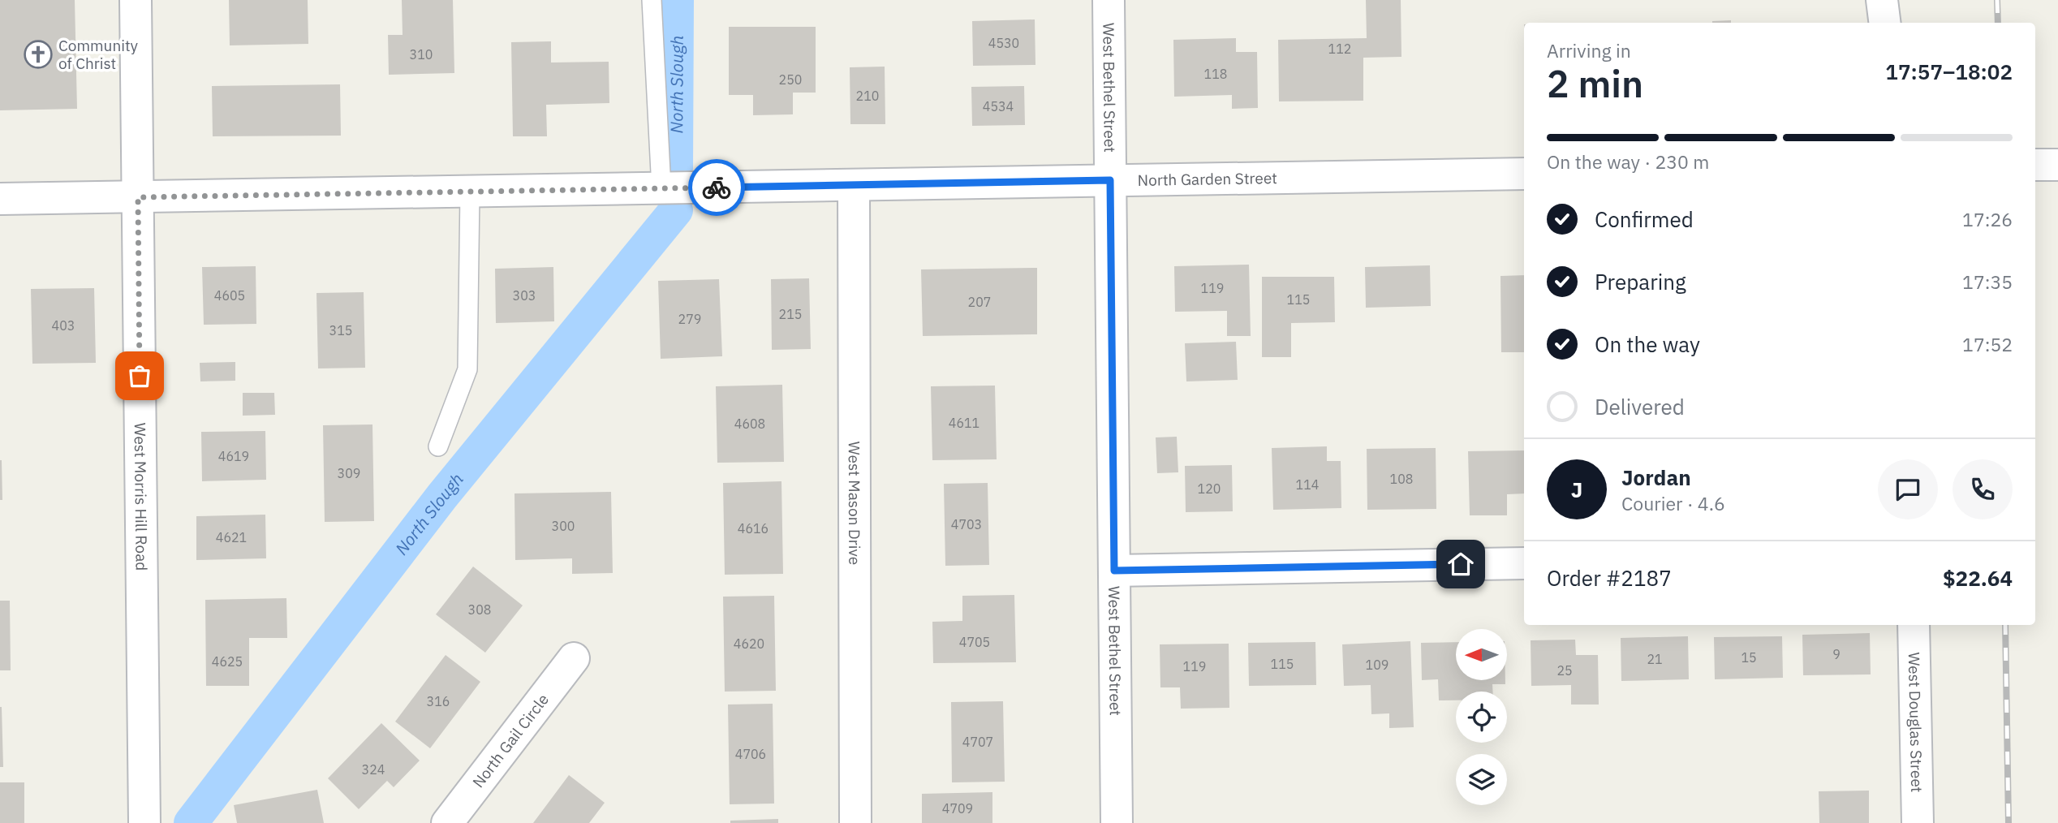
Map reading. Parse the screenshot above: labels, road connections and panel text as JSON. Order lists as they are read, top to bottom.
{
  "streets": {
    "street": [
      "West Bethel Street",
      "North Garden Street",
      "West Morris Hill Road",
      "West Mason Drive",
      "West Douglas Street",
      "North Gail Circle"
    ]
  },
  "crossings": [
    ["West Bethel Street", "North Garden Street"],
    ["North Garden Street", "West Morris Hill Road"],
    ["North Garden Street", "West Mason Drive"]
  ],
  "water": ["North Slough"],
  "places": {
    "church": ["Community of Christ"]
  },
  "house_numbers": [
    "4530",
    "112",
    "310",
    "118",
    "250",
    "210",
    "4534",
    "119",
    "4605",
    "303",
    "115",
    "207",
    "215",
    "279",
    "403",
    "315",
    "4611",
    "4608",
    "4619",
    "309",
    "108",
    "114",
    "120",
    "4703",
    "300",
    "4616",
    "4621",
    "308",
    "4705",
    "4620",
    "9",
    "15",
    "21",
    "4625",
    "115",
    "109",
    "119",
    "25",
    "316",
    "4707",
    "4706",
    "324",
    "4709"
  ],
  "north": "left",
  "page": {
    "heading": ["2 min", "Arriving in", "17:57–18:02"],
    "panel": [
      "Jordan",
      "Courier · 4.6",
      "Order #2187",
      "$22.64"
    ],
    "bar": "On the way · 230 m",
    "list": [
      ["Confirmed", "17:26"],
      ["Preparing", "17:35"],
      ["On the way", "17:52"],
      "Delivered"
    ],
    "round": "J"
  }
}
